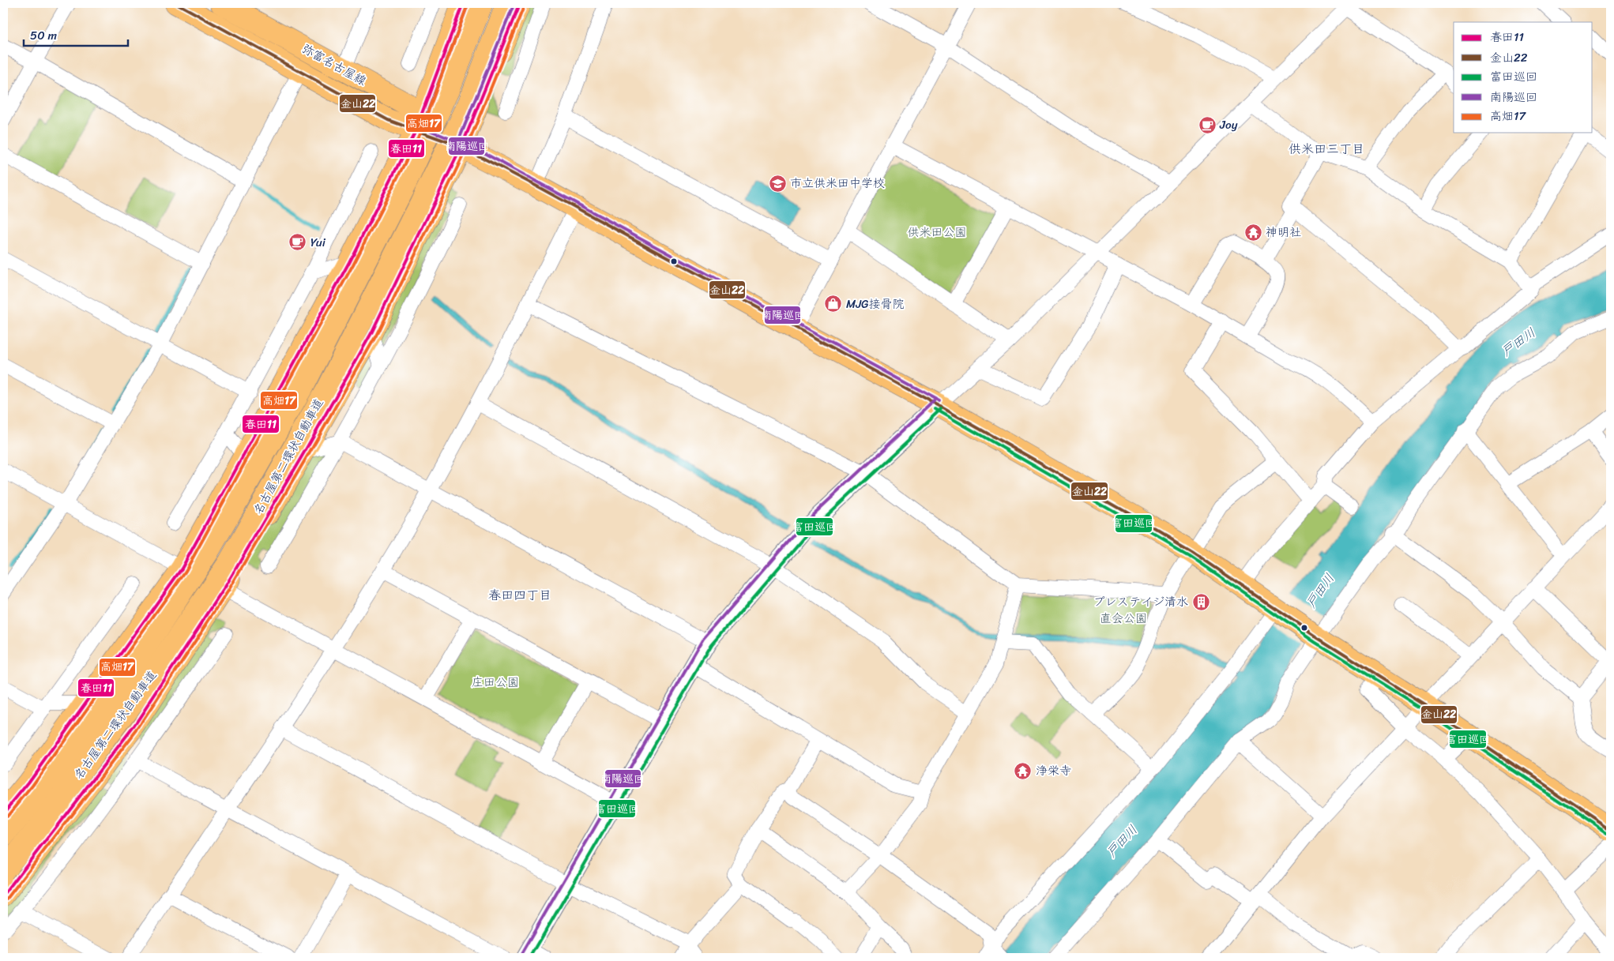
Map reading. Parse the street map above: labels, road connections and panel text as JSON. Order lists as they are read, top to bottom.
{
  "streets": {
    "main road": ["弥富名古屋線", "名古屋第二環状自動車道"]
  },
  "districts": ["供米田三丁目", "春田四丁目"],
  "water": ["戸田川"],
  "parks": ["供米田公園", "直会公園", "庄田公園"],
  "places": {
    "cafe": ["Joy", "Yui"],
    "school or university": ["市立供米田中学校"],
    "temple": ["神明社", "浄栄寺"],
    "shop": ["MJG接骨院"],
    "building": ["プレステイジ清水"]
  },
  "lines": [
    "transit line 春田11",
    "transit line 金山22",
    "transit line 南陽巡回",
    "transit line 高畑17",
    "transit line 富田巡回"
  ],
  "legend": [
    "春田11",
    "金山22",
    "富田巡回",
    "南陽巡回",
    "高畑17"
  ],
  "scale_bar": "50 m"
}
